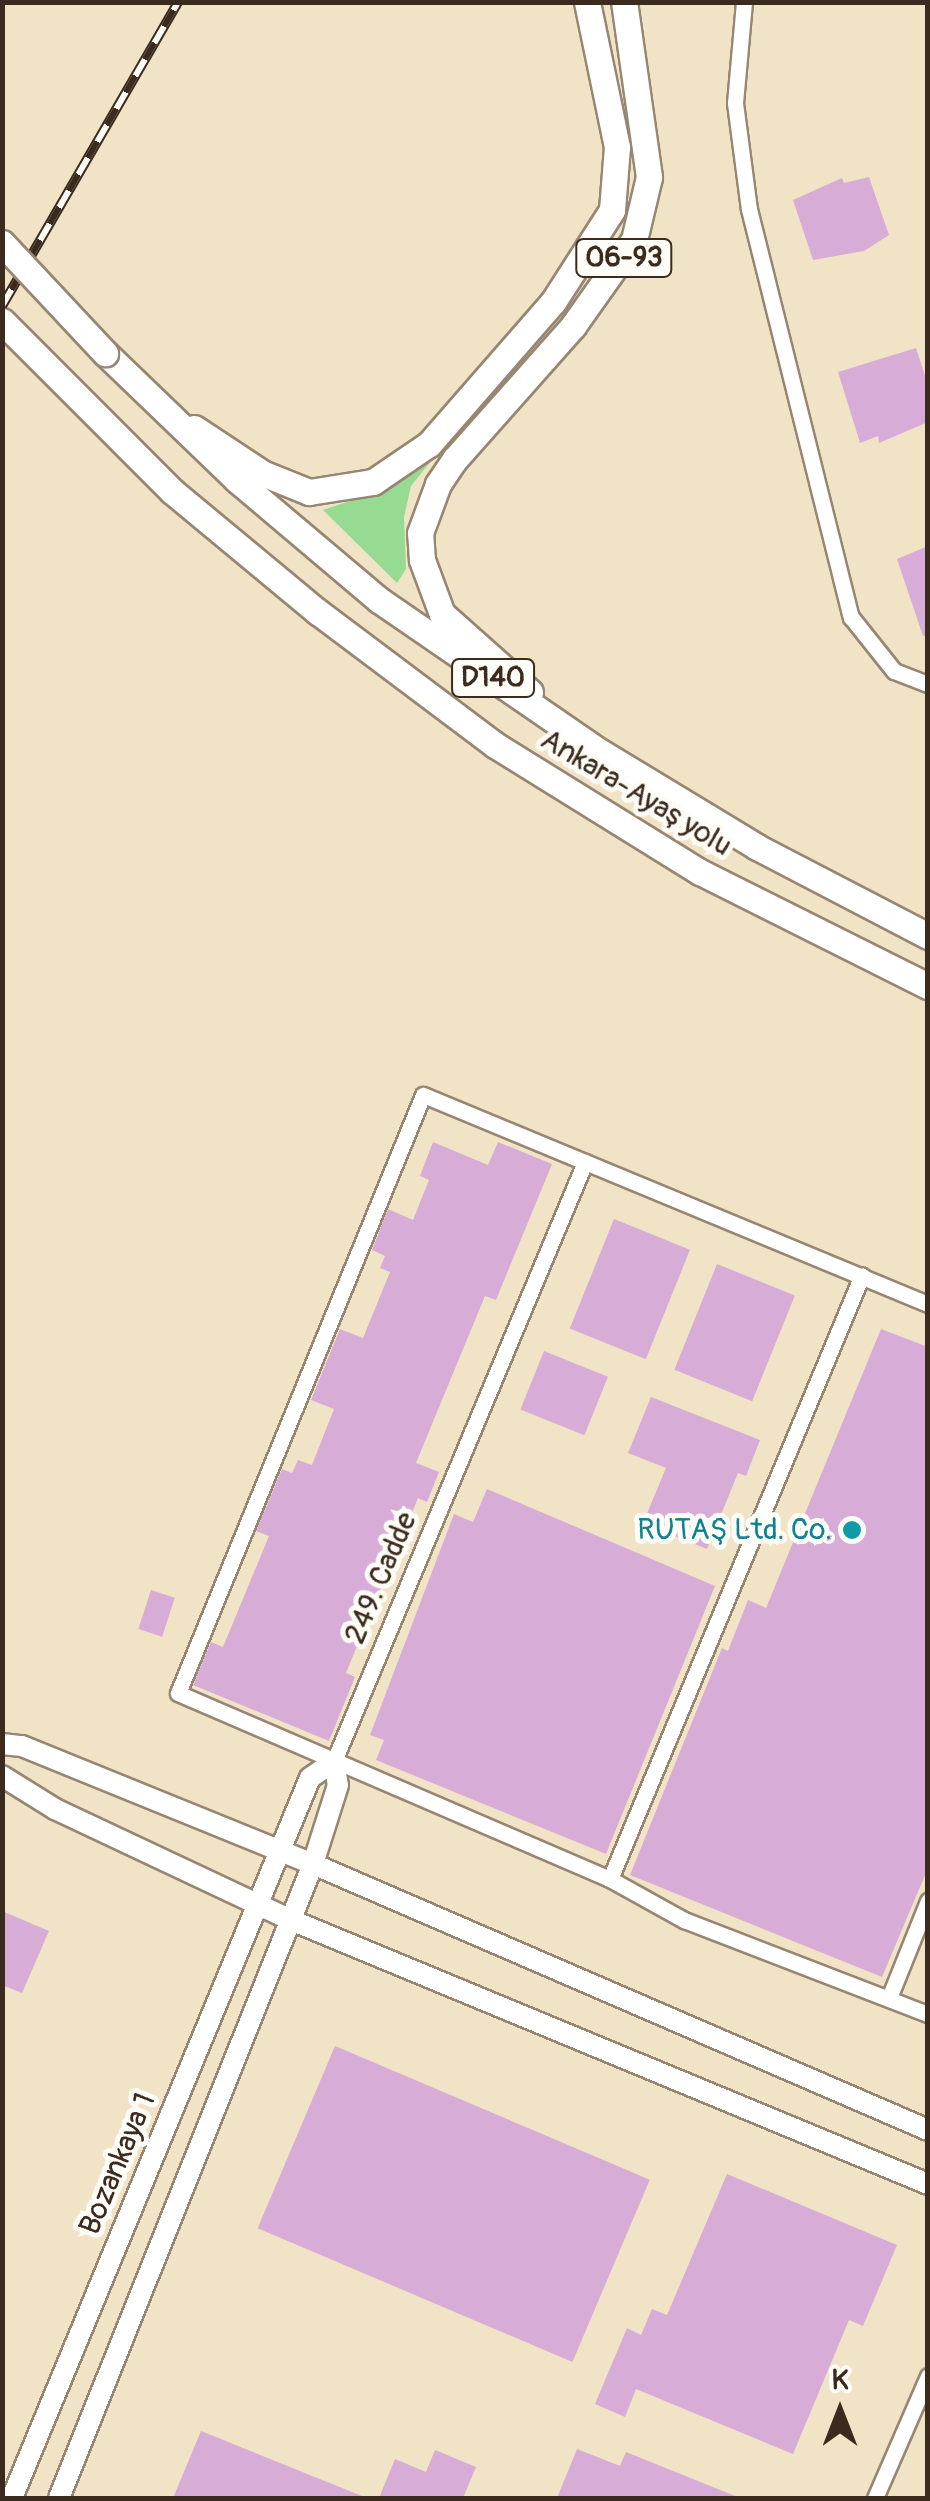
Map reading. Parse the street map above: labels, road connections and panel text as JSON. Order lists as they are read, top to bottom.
{
  "streets": {
    "main road": ["06-93", "D140", "Ankara-Ayaş yolu"],
    "street": ["249. Cadde", "Bozankaya 1"]
  },
  "crossings": [
    ["06-93", "Ankara-Ayaş yolu"],
    ["249. Cadde", "Bozankaya 1"]
  ],
  "places": ["RUTAŞ Ltd. Co."],
  "north": "top"
}
